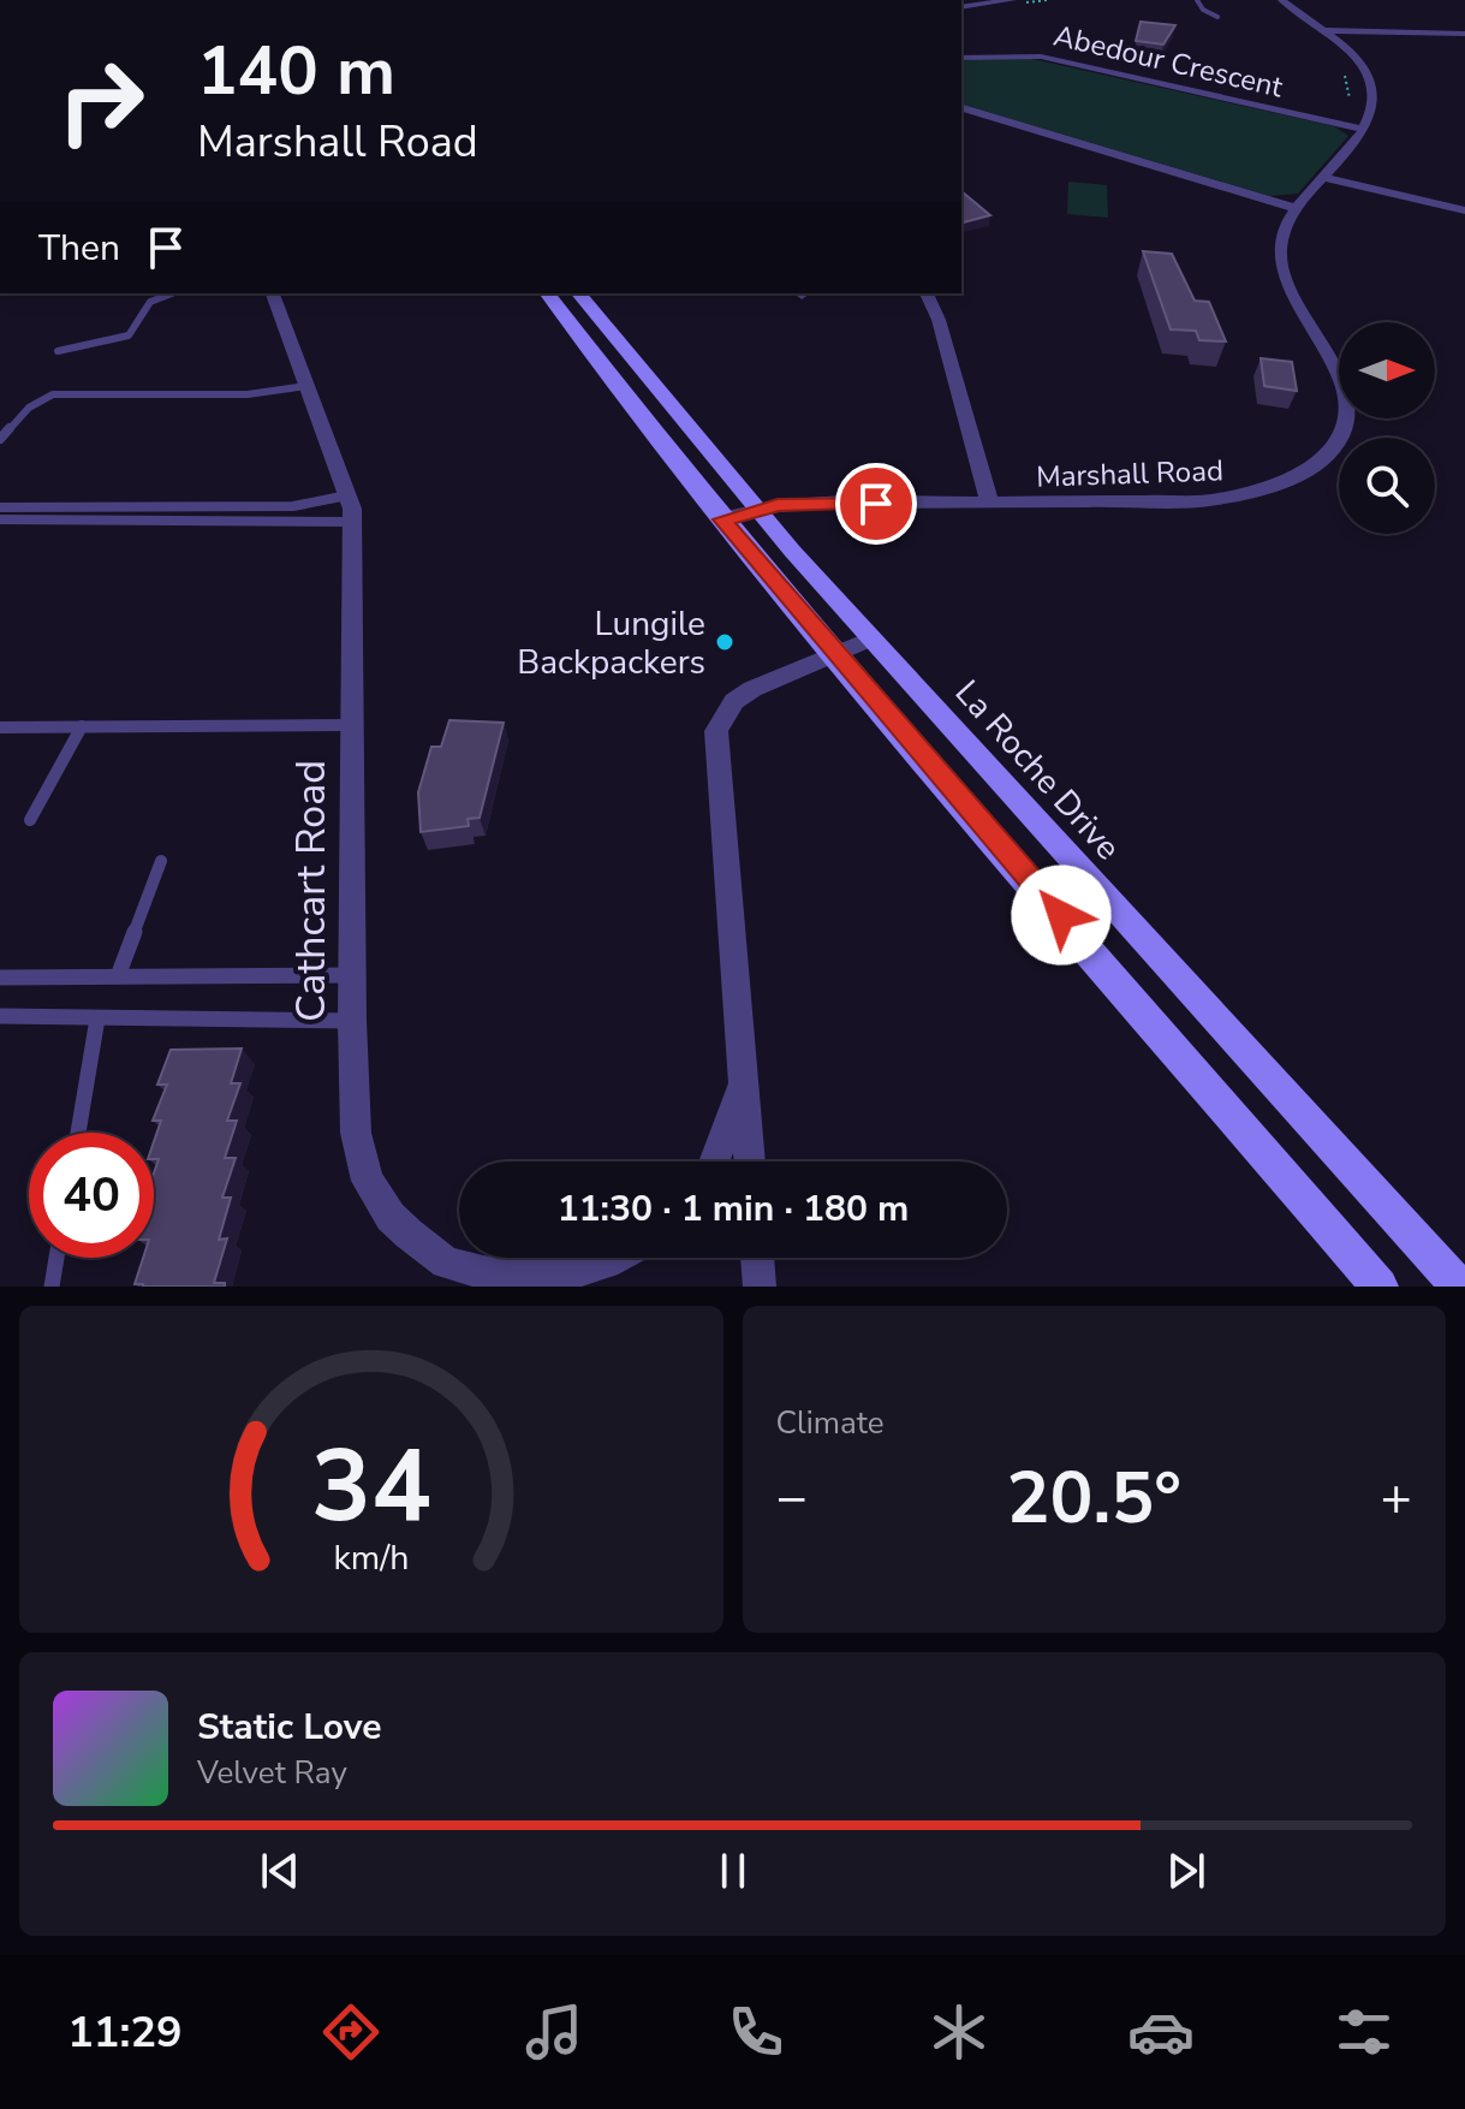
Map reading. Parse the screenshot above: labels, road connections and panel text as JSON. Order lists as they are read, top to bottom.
{
  "streets": {
    "street": [
      "Abedour Crescent",
      "Marshall Road",
      "La Roche Drive",
      "Cathcart Road"
    ]
  },
  "crossings": [
    ["Abedour Crescent", "Marshall Road"],
    ["Marshall Road", "La Roche Drive"]
  ],
  "places": ["Lungile Backpackers"],
  "north": "right",
  "page": {
    "turn": ["140 m", "Marshall Road"],
    "then": "Then",
    "limit": "40",
    "trip": "11:30 · 1 min · 180 m",
    "tile": "Climate",
    "heat": ["−", "20.5°", "+"],
    "song": ["Static Love", "Velvet Ray"],
    "tabs": "11:29",
    "gauge": ["34", "km/h"]
  }
}
